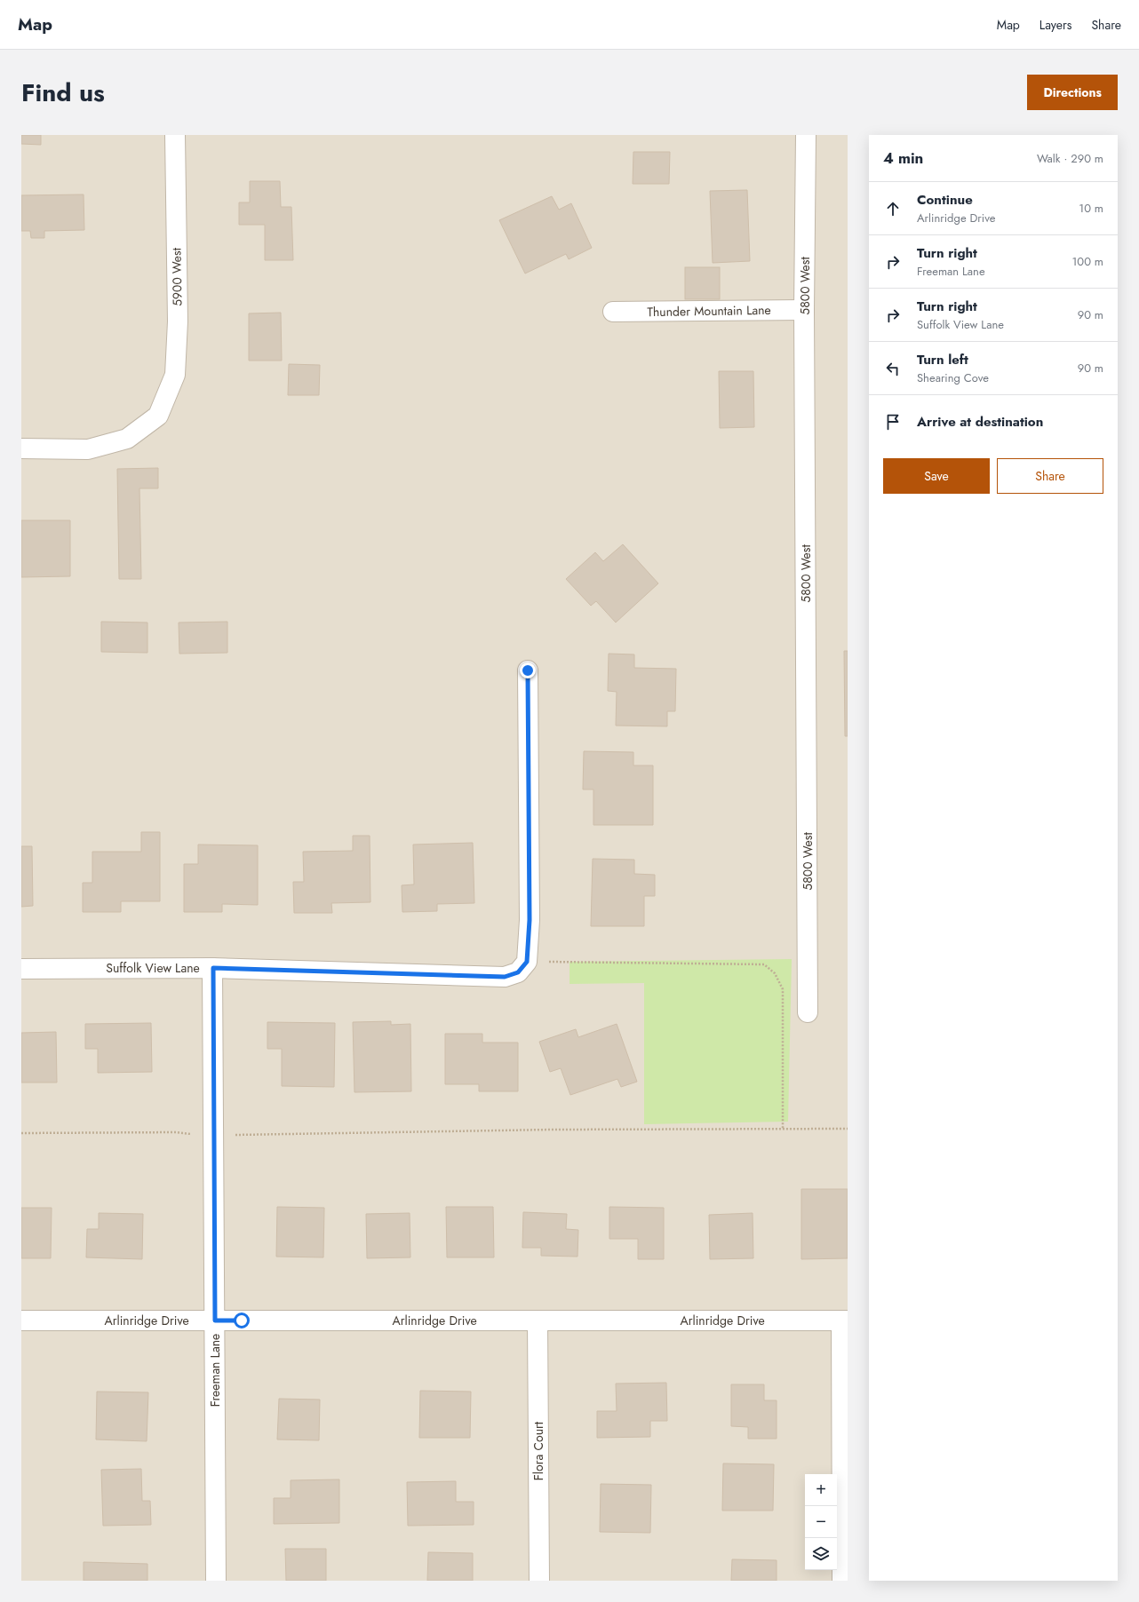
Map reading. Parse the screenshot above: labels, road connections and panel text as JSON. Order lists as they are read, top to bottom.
{
  "streets": {
    "street": [
      "5900 West",
      "5800 West",
      "Thunder Mountain Lane",
      "Suffolk View Lane",
      "Arlinridge Drive",
      "Freeman Lane",
      "Flora Court"
    ]
  },
  "crossings": [
    ["5800 West", "Thunder Mountain Lane"],
    ["Suffolk View Lane", "Freeman Lane"],
    ["Arlinridge Drive", "Freeman Lane"],
    ["Arlinridge Drive", "Flora Court"]
  ],
  "page": {
    "header": "Map",
    "nav": ["Map", "Layers", "Share"],
    "title": "Find us",
    "buttons": [
      "Directions",
      ["Save", "Share"]
    ],
    "heading": ["4 min", "Walk · 290 m"],
    "list": [
      ["Continue", "Arlinridge Drive", "10 m"],
      ["Turn right", "Freeman Lane", "100 m"],
      ["Turn right", "Suffolk View Lane", "90 m"],
      ["Turn left", "Shearing Cove", "90 m"],
      "Arrive at destination"
    ],
    "map_buttons": ["+", "−"]
  }
}
